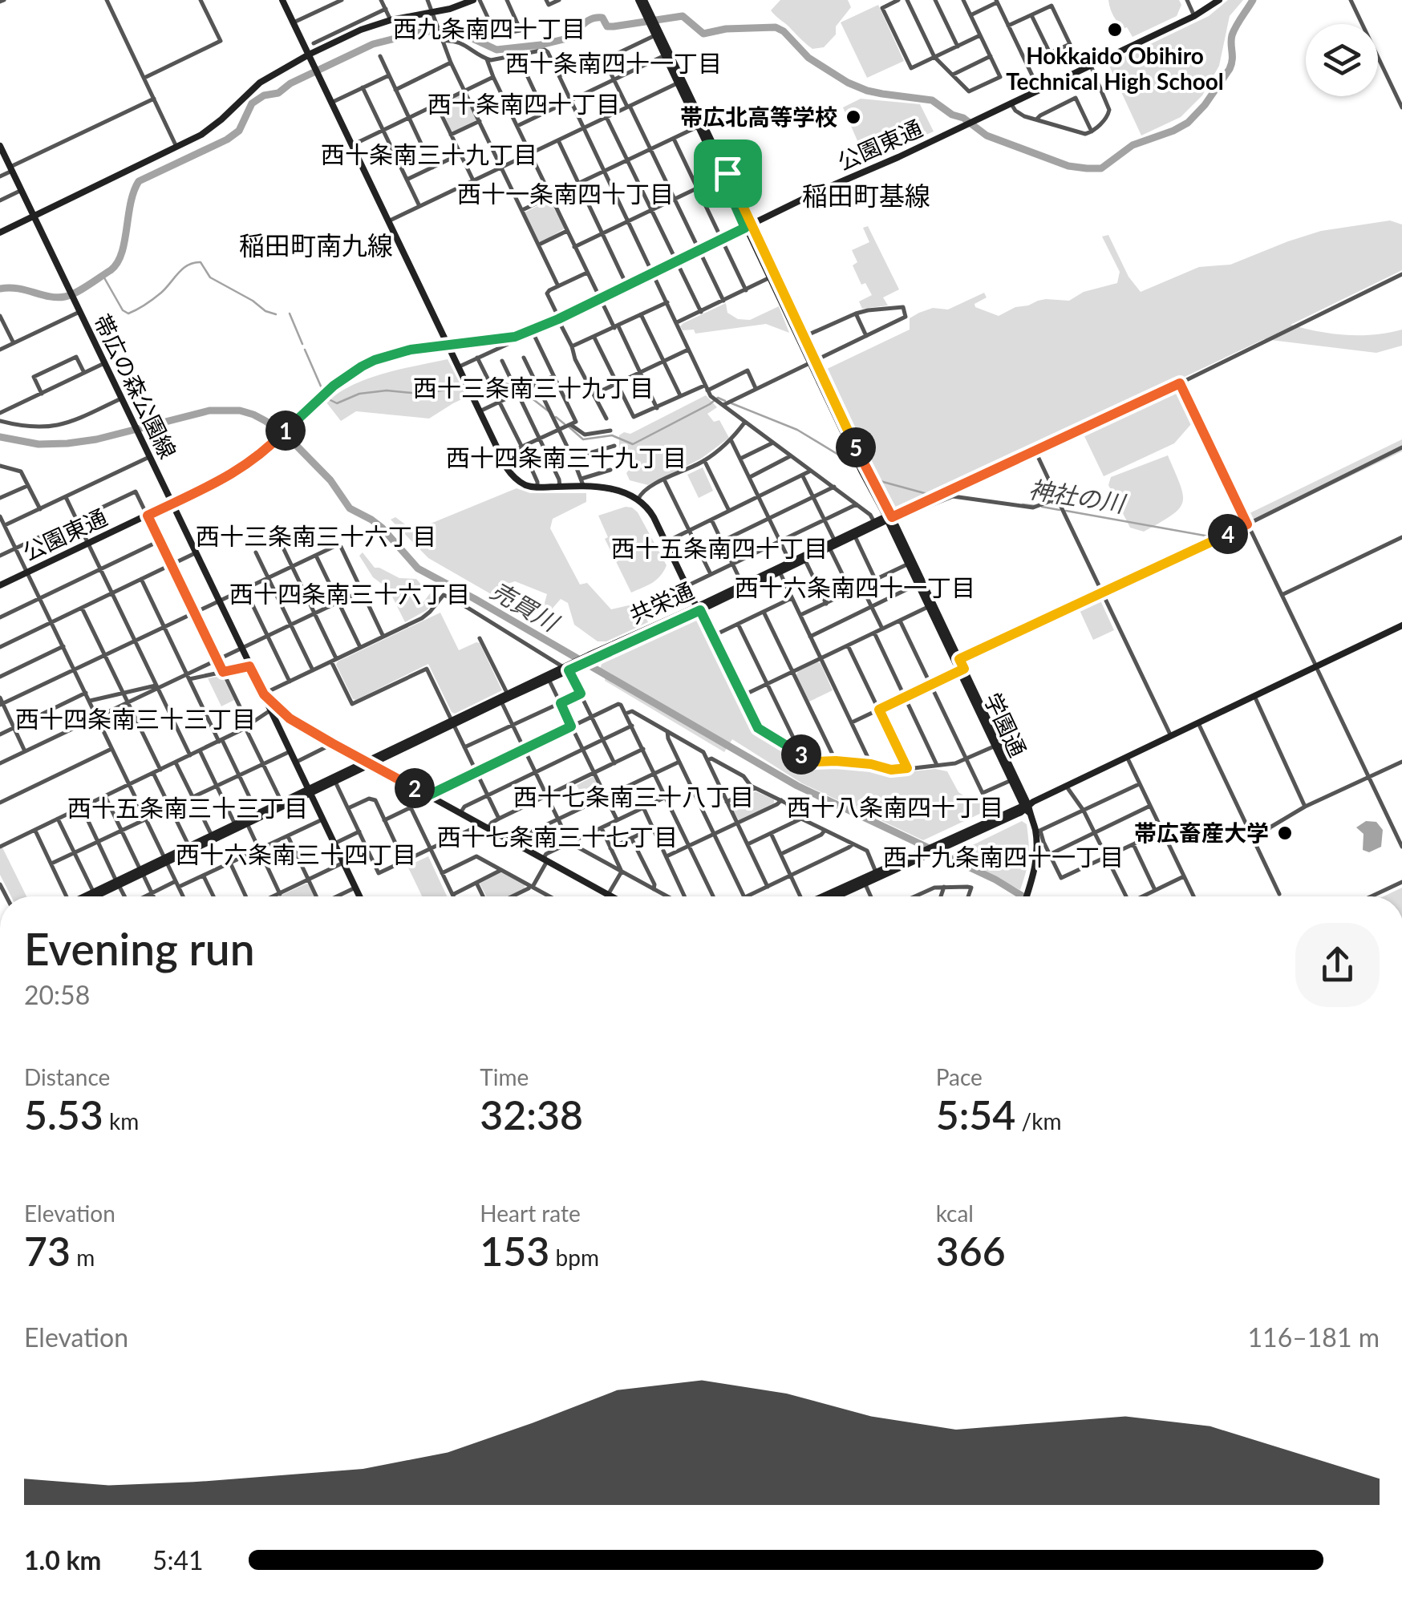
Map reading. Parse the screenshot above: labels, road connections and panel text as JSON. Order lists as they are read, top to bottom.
{
  "streets": {
    "street": [
      "公園東通",
      "帯広の森公園線",
      "共栄通",
      "学園通"
    ]
  },
  "crossings": [
    ["公園東通", "帯広の森公園線"],
    ["公園東通", "学園通"],
    ["帯広の森公園線", "共栄通"],
    ["共栄通", "学園通"]
  ],
  "districts": [
    "西九条南四十丁目",
    "西十条南四十一丁目",
    "西十条南四十丁目",
    "西十条南三十九丁目",
    "西十一条南四十丁目",
    "稲田町基線",
    "稲田町南九線",
    "西十三条南三十九丁目",
    "西十四条南三十九丁目",
    "西十三条南三十六丁目",
    "西十五条南四十丁目",
    "西十六条南四十一丁目",
    "西十四条南三十六丁目",
    "西十四条南三十三丁目",
    "西十七条南三十八丁目",
    "西十八条南四十丁目",
    "西十五条南三十三丁目",
    "西十七条南三十七丁目",
    "西十六条南三十四丁目",
    "西十九条南四十一丁目"
  ],
  "water": ["神社の川", "売買川"],
  "places": ["Hokkaido Obihiro Technical High School", "帯広北高等学校", "帯広畜産大学"],
  "page": {
    "pins": [
      "1",
      "5",
      "4",
      "3",
      "2"
    ],
    "heading": ["Evening run", "20:58"],
    "stats": [
      ["Distance", "5.53 km"],
      ["Time", "32:38"],
      ["Pace", "5:54 /km"],
      ["Elevation", "73 m"],
      ["Heart rate", "153 bpm"],
      ["kcal", "366"]
    ],
    "chart": ["Elevation", "116–181 m"],
    "list": [
      {
        "name": "1.0 km",
        "note": "5:41"
      }
    ]
  }
}
